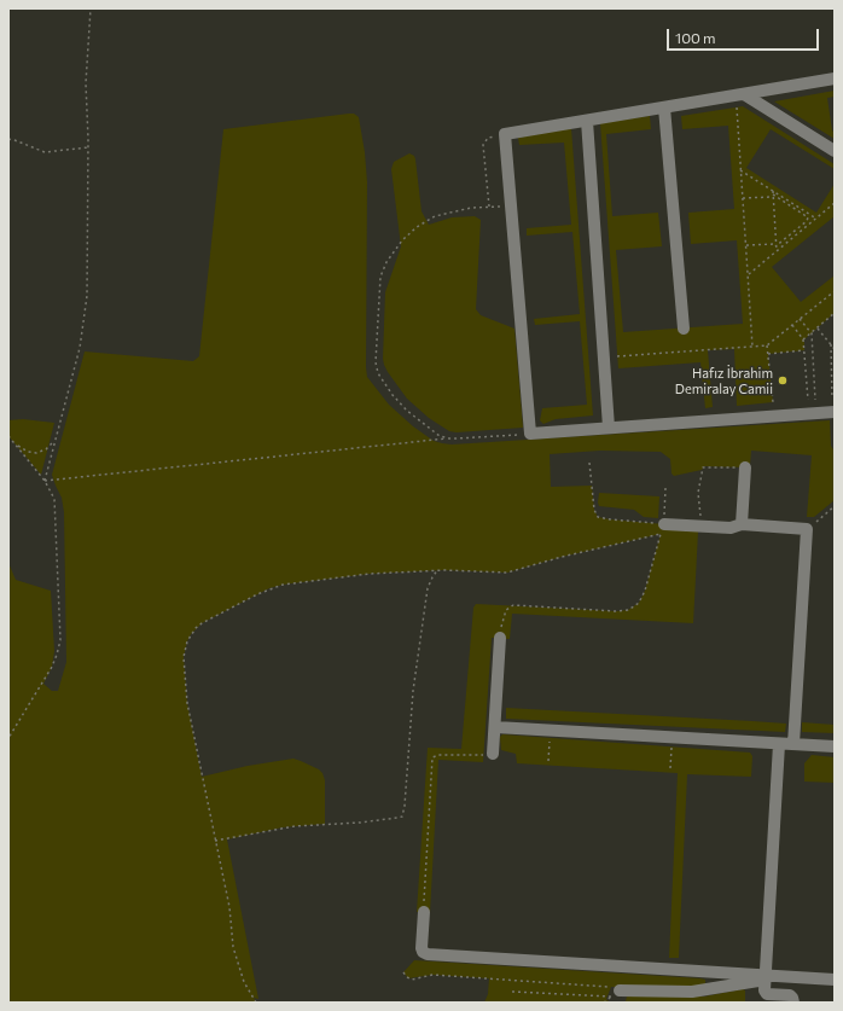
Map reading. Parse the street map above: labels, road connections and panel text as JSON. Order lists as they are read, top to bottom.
{
  "places": ["Hafız İbrahim Demiralay Camii"],
  "scale_bar": "100 m"
}
